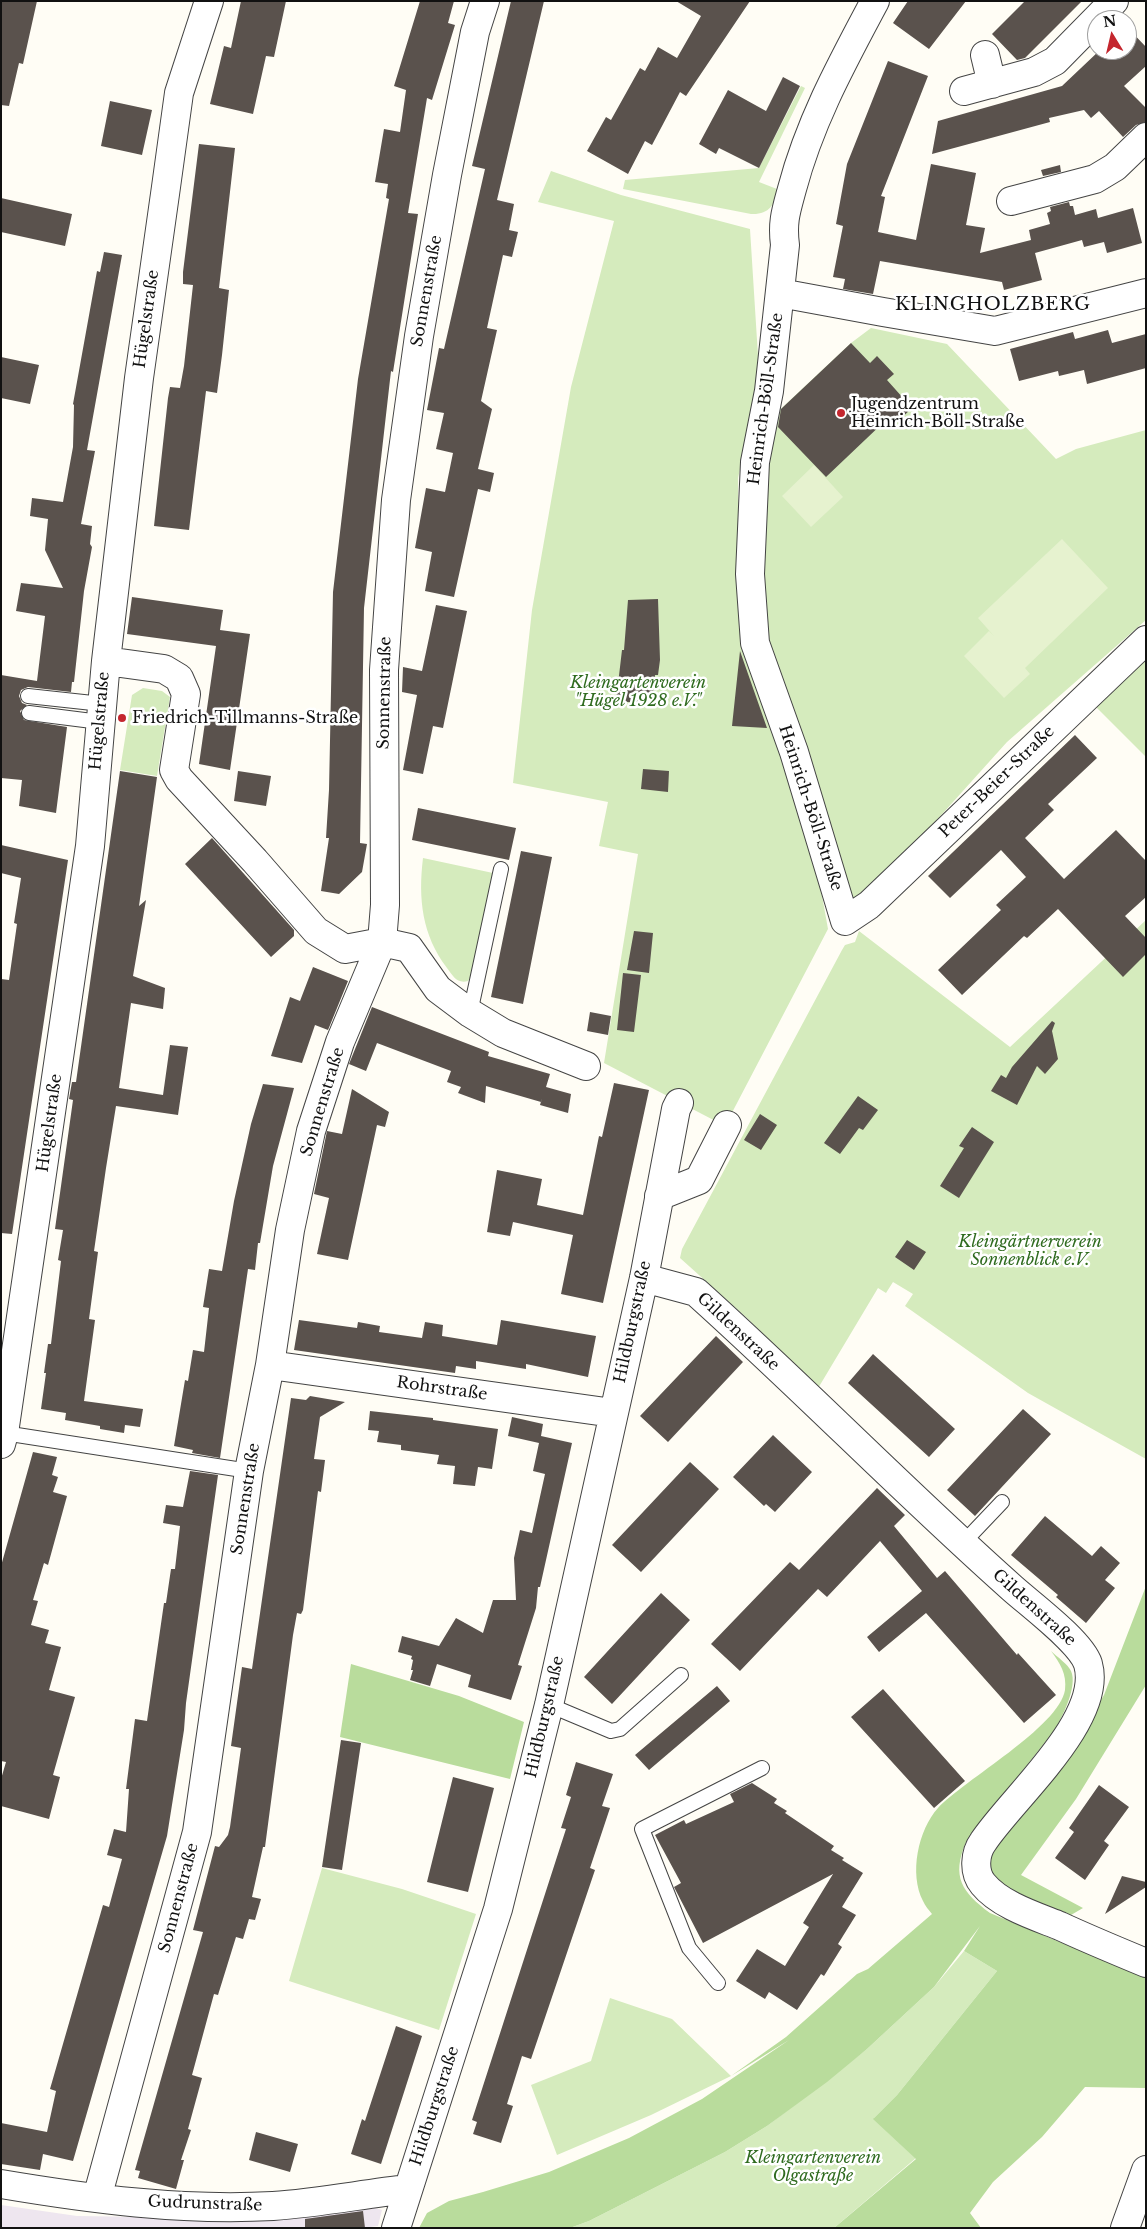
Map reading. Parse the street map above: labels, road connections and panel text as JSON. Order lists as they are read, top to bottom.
{
  "streets": {
    "street": [
      "Sonnenstraße",
      "Hügelstraße",
      "Heinrich-Böll-Straße",
      "Peter-Beier-Straße",
      "Hildburgstraße",
      "Gildenstraße",
      "Rohrstraße",
      "Gudrunstraße"
    ]
  },
  "crossings": [
    ["Sonnenstraße", "Rohrstraße"],
    ["Sonnenstraße", "Gudrunstraße"],
    ["Heinrich-Böll-Straße", "Peter-Beier-Straße"],
    ["Hildburgstraße", "Gildenstraße"],
    ["Hildburgstraße", "Rohrstraße"],
    ["Hildburgstraße", "Gudrunstraße"]
  ],
  "districts": ["KLINGHOLZBERG"],
  "parks": ["Kleingartenverein \"Hügel 1928 e.V.\"", "Kleingärtnerverein Sonnenblick e.V.", "Kleingartenverein Olgastraße"],
  "places": ["Jugendzentrum Heinrich-Böll-Straße", "Friedrich-Tillmanns-Straße"],
  "north": "top"
}
